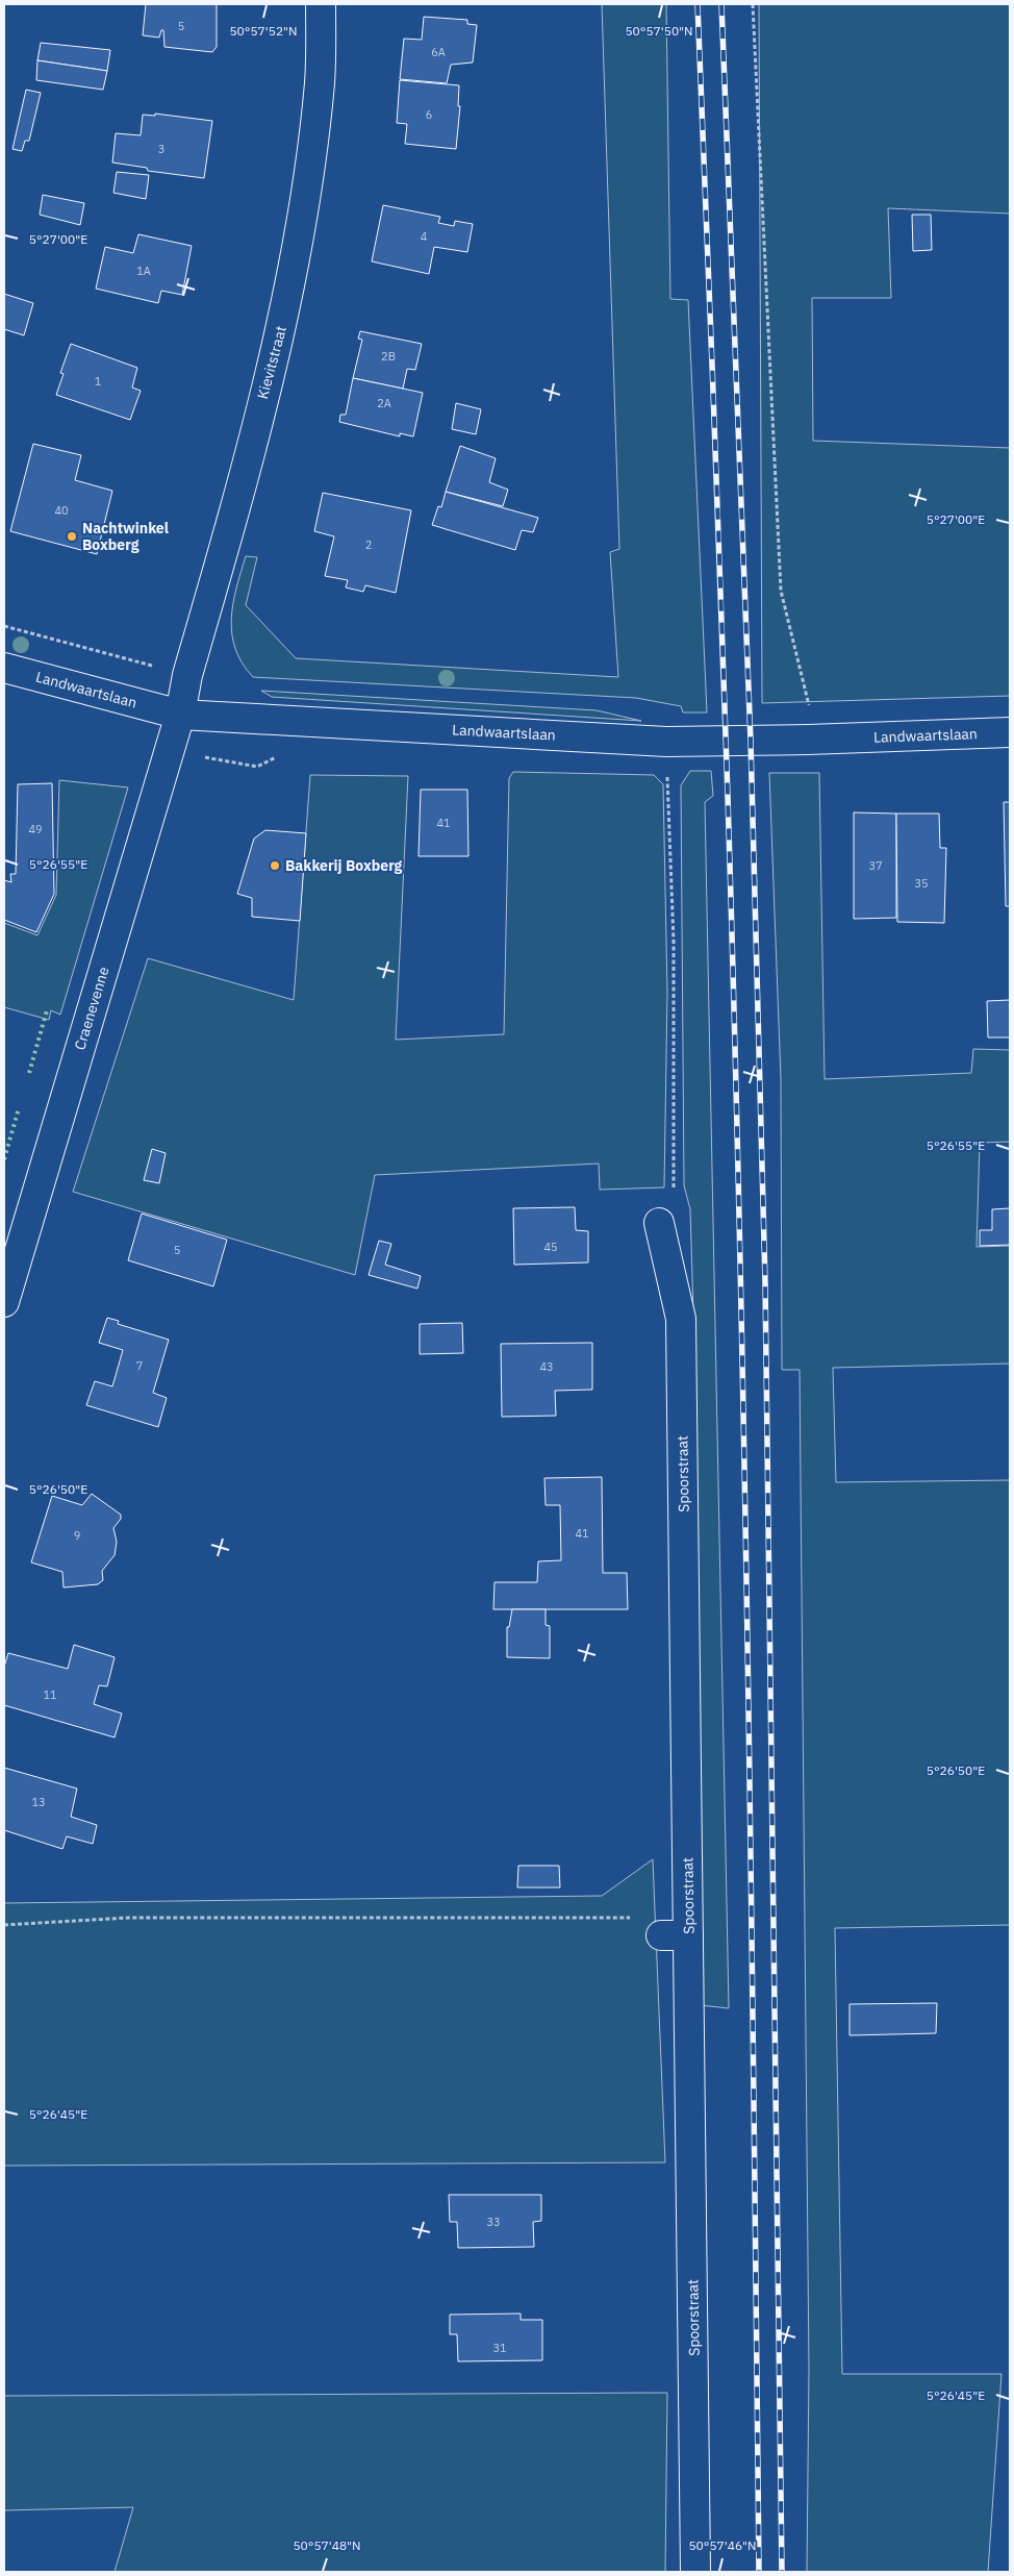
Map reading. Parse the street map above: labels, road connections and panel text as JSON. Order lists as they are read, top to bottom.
{
  "streets": {
    "street": [
      "Kievitstraat",
      "Landwaartslaan",
      "Craenevenne",
      "Spoorstraat"
    ]
  },
  "crossings": [
    ["Kievitstraat", "Landwaartslaan"],
    ["Kievitstraat", "Craenevenne"],
    ["Landwaartslaan", "Craenevenne"]
  ],
  "places": ["Nachtwinkel Boxberg", "Bakkerij Boxberg"],
  "house_numbers": [
    "5",
    "6A",
    "6",
    "3",
    "4",
    "1A",
    "2B",
    "1",
    "2A",
    "40",
    "2",
    "41",
    "49",
    "37",
    "35",
    "45",
    "5",
    "7",
    "43",
    "41",
    "9",
    "11",
    "13",
    "33",
    "31"
  ],
  "coordinates": [
    "50°57'52\"N",
    "50°57'50\"N",
    "5°27'00\"E",
    "5°26'55\"E",
    "5°26'50\"E",
    "5°26'45\"E",
    "50°57'48\"N",
    "50°57'46\"N"
  ]
}
